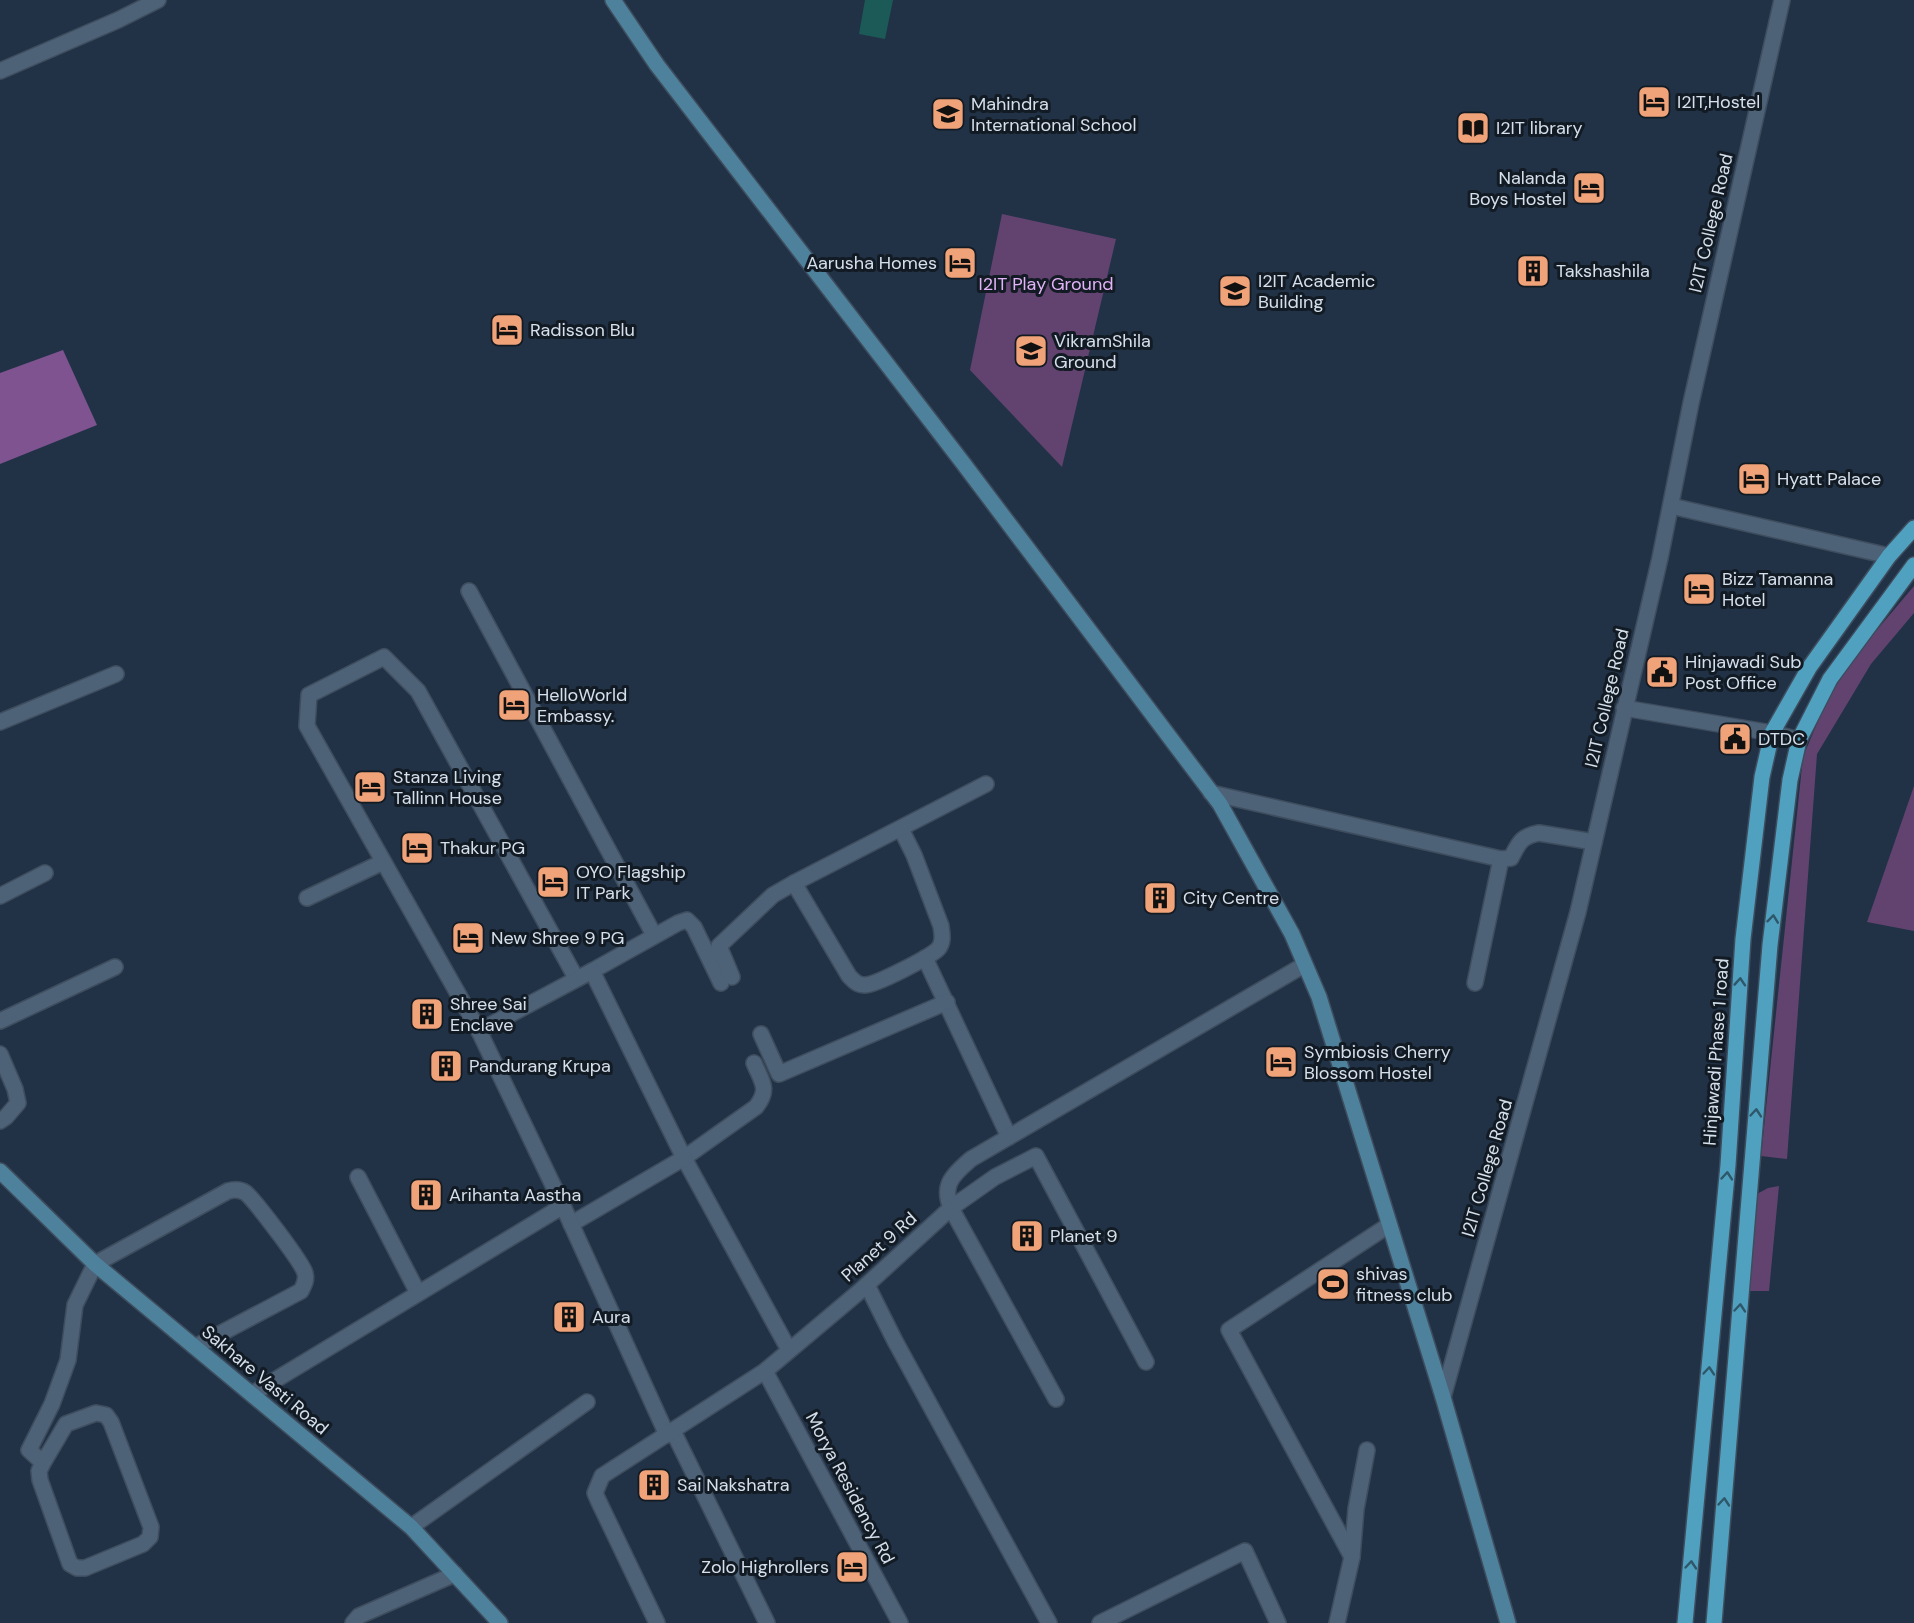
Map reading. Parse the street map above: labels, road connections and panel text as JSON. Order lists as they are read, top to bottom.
{
  "streets": {
    "main road": ["Hinjawadi Phase 1 road"],
    "street": [
      "I2IT College Road",
      "Planet 9 Rd",
      "Sakhare Vasti Road",
      "Morya Residency Rd"
    ]
  },
  "crossings": [
    ["Planet 9 Rd", "Morya Residency Rd"]
  ],
  "parks": ["I2IT Play Ground"],
  "places": {
    "hotel": [
      "I2IT,Hostel",
      "Nalanda Boys Hostel",
      "Aarusha Homes",
      "Radisson Blu",
      "Hyatt Palace",
      "Bizz Tamanna Hotel",
      "HelloWorld Embassy.",
      "Stanza Living Tallinn House",
      "Thakur PG",
      "OYO Flagship IT Park",
      "New Shree 9 PG",
      "Symbiosis Cherry Blossom Hostel",
      "Zolo Highrollers"
    ],
    "school or university": ["Mahindra International School", "I2IT Academic Building", "VikramShila Ground"],
    "library": ["I2IT library"],
    "building": [
      "Takshashila",
      "City Centre",
      "Shree Sai Enclave",
      "Pandurang Krupa",
      "Arihanta Aastha",
      "Planet 9",
      "Aura",
      "Sai Nakshatra"
    ],
    "public building": ["Hinjawadi Sub Post Office", "DTDC"],
    "sports": ["shivas fitness club"]
  }
}
